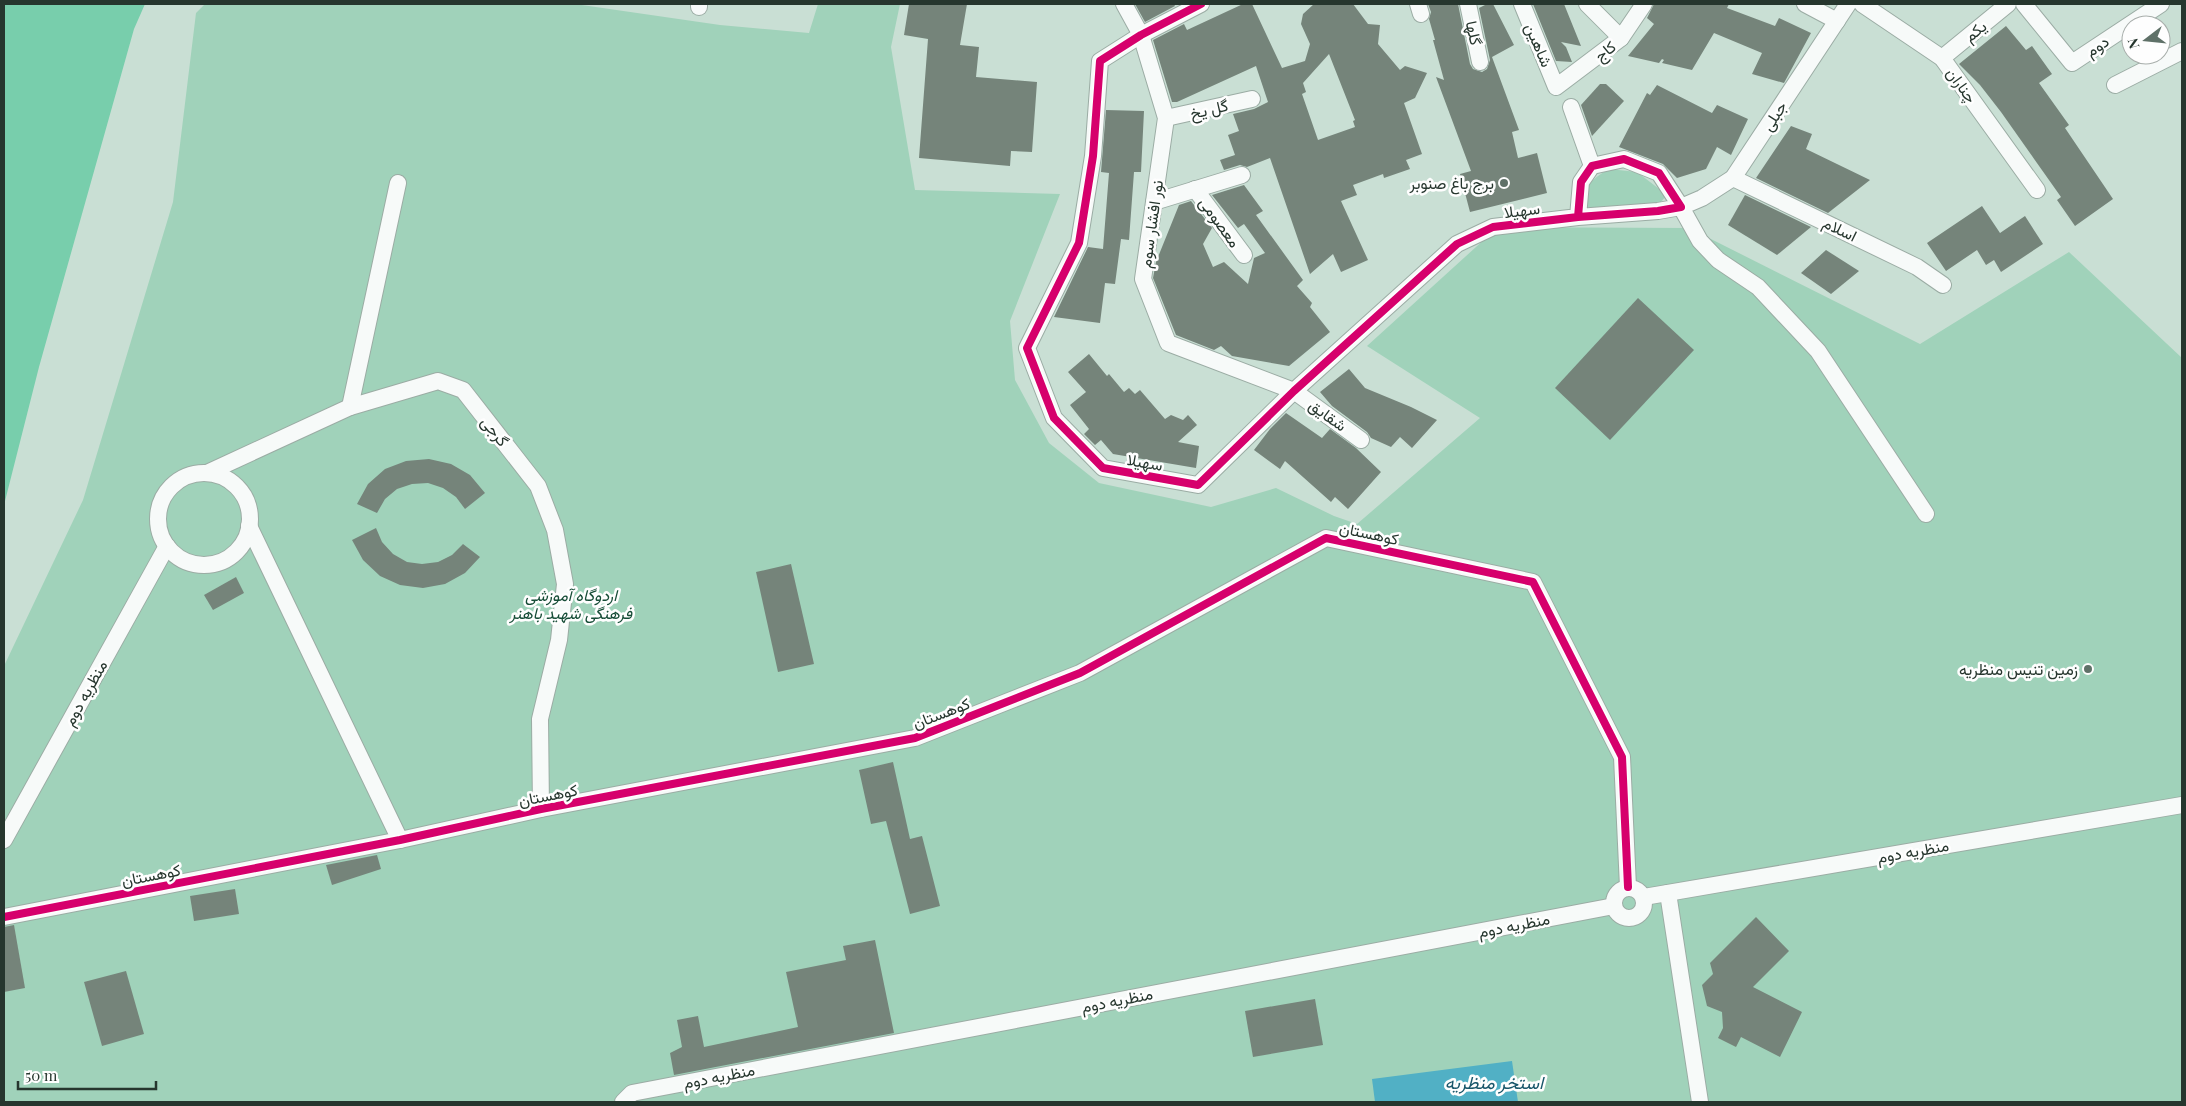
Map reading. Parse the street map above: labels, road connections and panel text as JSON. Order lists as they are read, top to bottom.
{
  "streets": {
    "street": [
      "یکم",
      "گلها",
      "شاهین",
      "دوم",
      "کاج",
      "چناران",
      "گل یخ",
      "جبلی",
      "سهیلا",
      "معصومی",
      "نور افشار سوم",
      "اسلام",
      "شقایق",
      "گرجی",
      "کوهستان",
      "منظریه دوم"
    ]
  },
  "crossings": [
    ["یکم", "چناران"],
    ["شاهین", "کاج"],
    ["گل یخ", "نور افشار سوم"],
    ["جبلی", "سهیلا"],
    ["جبلی", "اسلام"],
    ["سهیلا", "نور افشار سوم"],
    ["سهیلا", "شقایق"],
    ["معصومی", "نور افشار سوم"],
    ["نور افشار سوم", "شقایق"],
    ["گرجی", "کوهستان"],
    ["گرجی", "منظریه دوم"],
    ["کوهستان", "منظریه دوم"]
  ],
  "water": ["استخر منظریه"],
  "parks": ["اردوگاه آموزشی فرهنگی شهید باهنر"],
  "places": ["برج باغ صنوبر", "زمین تنیس منظریه"],
  "scale_bar": "50 m",
  "north": "left"
}
